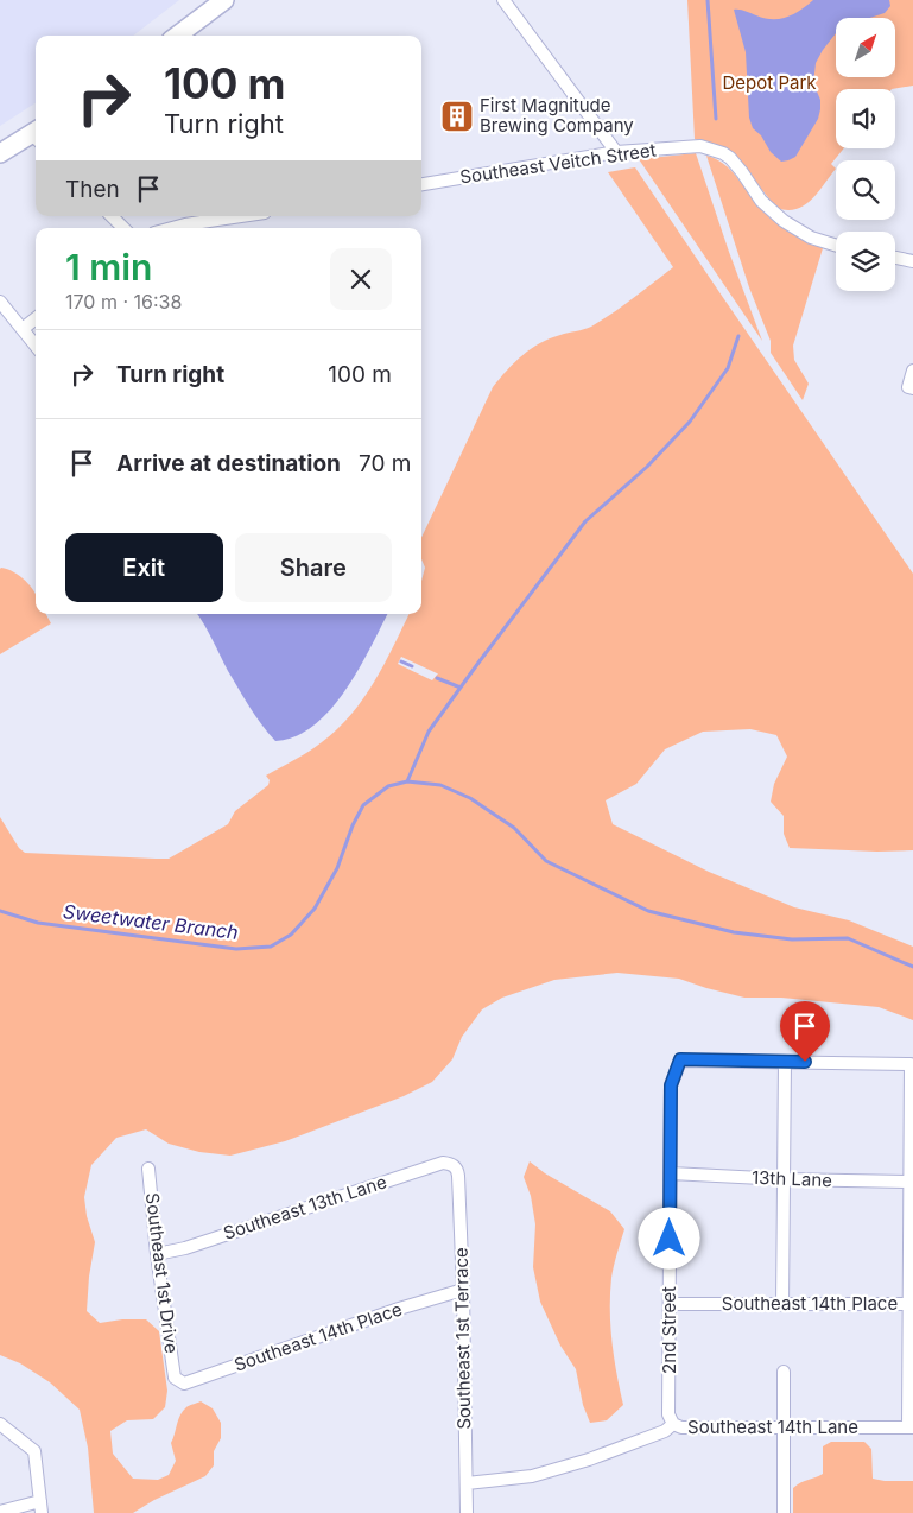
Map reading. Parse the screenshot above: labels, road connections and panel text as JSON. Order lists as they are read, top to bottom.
{
  "streets": {
    "street": [
      "Southeast Veitch Street",
      "13th Lane",
      "Southeast 13th Lane",
      "Southeast 1st Drive",
      "Southeast 14th Place",
      "2nd Street",
      "Southeast 1st Terrace",
      "Southeast 14th Lane"
    ]
  },
  "crossings": [
    ["13th Lane", "2nd Street"],
    ["Southeast 13th Lane", "Southeast 1st Drive"],
    ["Southeast 13th Lane", "Southeast 1st Terrace"],
    ["Southeast 1st Drive", "Southeast 14th Place"],
    ["Southeast 14th Place", "2nd Street"],
    ["Southeast 14th Place", "Southeast 1st Terrace"],
    ["2nd Street", "Southeast 14th Lane"],
    ["Southeast 1st Terrace", "Southeast 14th Lane"]
  ],
  "water": ["Sweetwater Branch"],
  "parks": ["Depot Park"],
  "places": {
    "building": ["First Magnitude Brewing Company"]
  },
  "north": "top right",
  "page": {
    "turn": ["100 m", "Turn right"],
    "then": "Then",
    "heading": ["1 min", "170 m · 16:38"],
    "list": [
      {
        "name": "Turn right",
        "value": "100 m"
      },
      {
        "name": "Arrive at destination",
        "value": "70 m"
      }
    ],
    "buttons": ["Exit", "Share"]
  }
}
